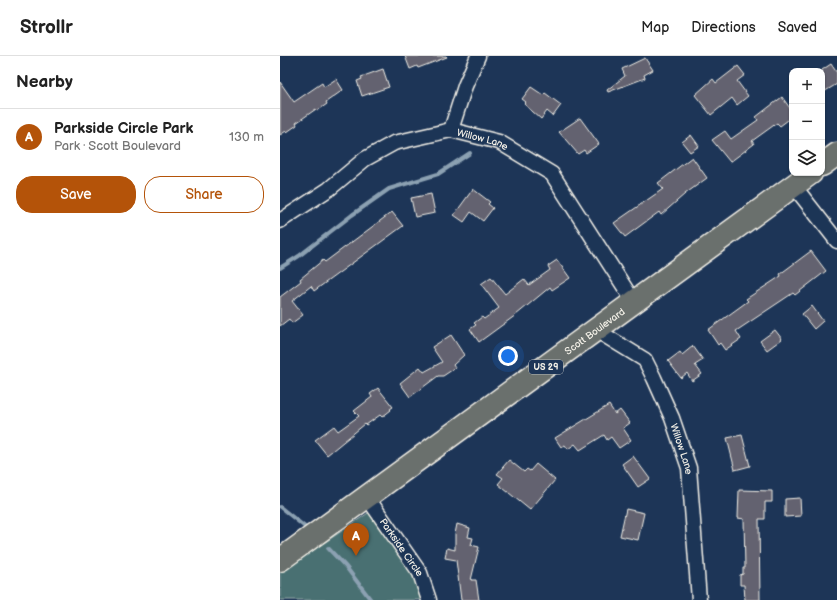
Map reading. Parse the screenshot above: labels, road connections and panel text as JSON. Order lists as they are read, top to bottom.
{
  "streets": {
    "highway": ["Scott Boulevard", "US 29"],
    "street": ["Willow Lane", "Parkside Circle"]
  },
  "crossings": [
    ["Willow Lane", "Scott Boulevard"],
    ["Scott Boulevard", "Parkside Circle"]
  ],
  "page": {
    "header": "Strollr",
    "nav": ["Map", "Directions", "Saved"],
    "heading": "Nearby",
    "map_buttons": ["+", "−"],
    "list": [
      {
        "mark": "A",
        "name": "Parkside Circle Park",
        "note": "Park · Scott Boulevard",
        "value": "130 m"
      }
    ],
    "buttons": ["Save", "Share"],
    "pins": "A"
  }
}
